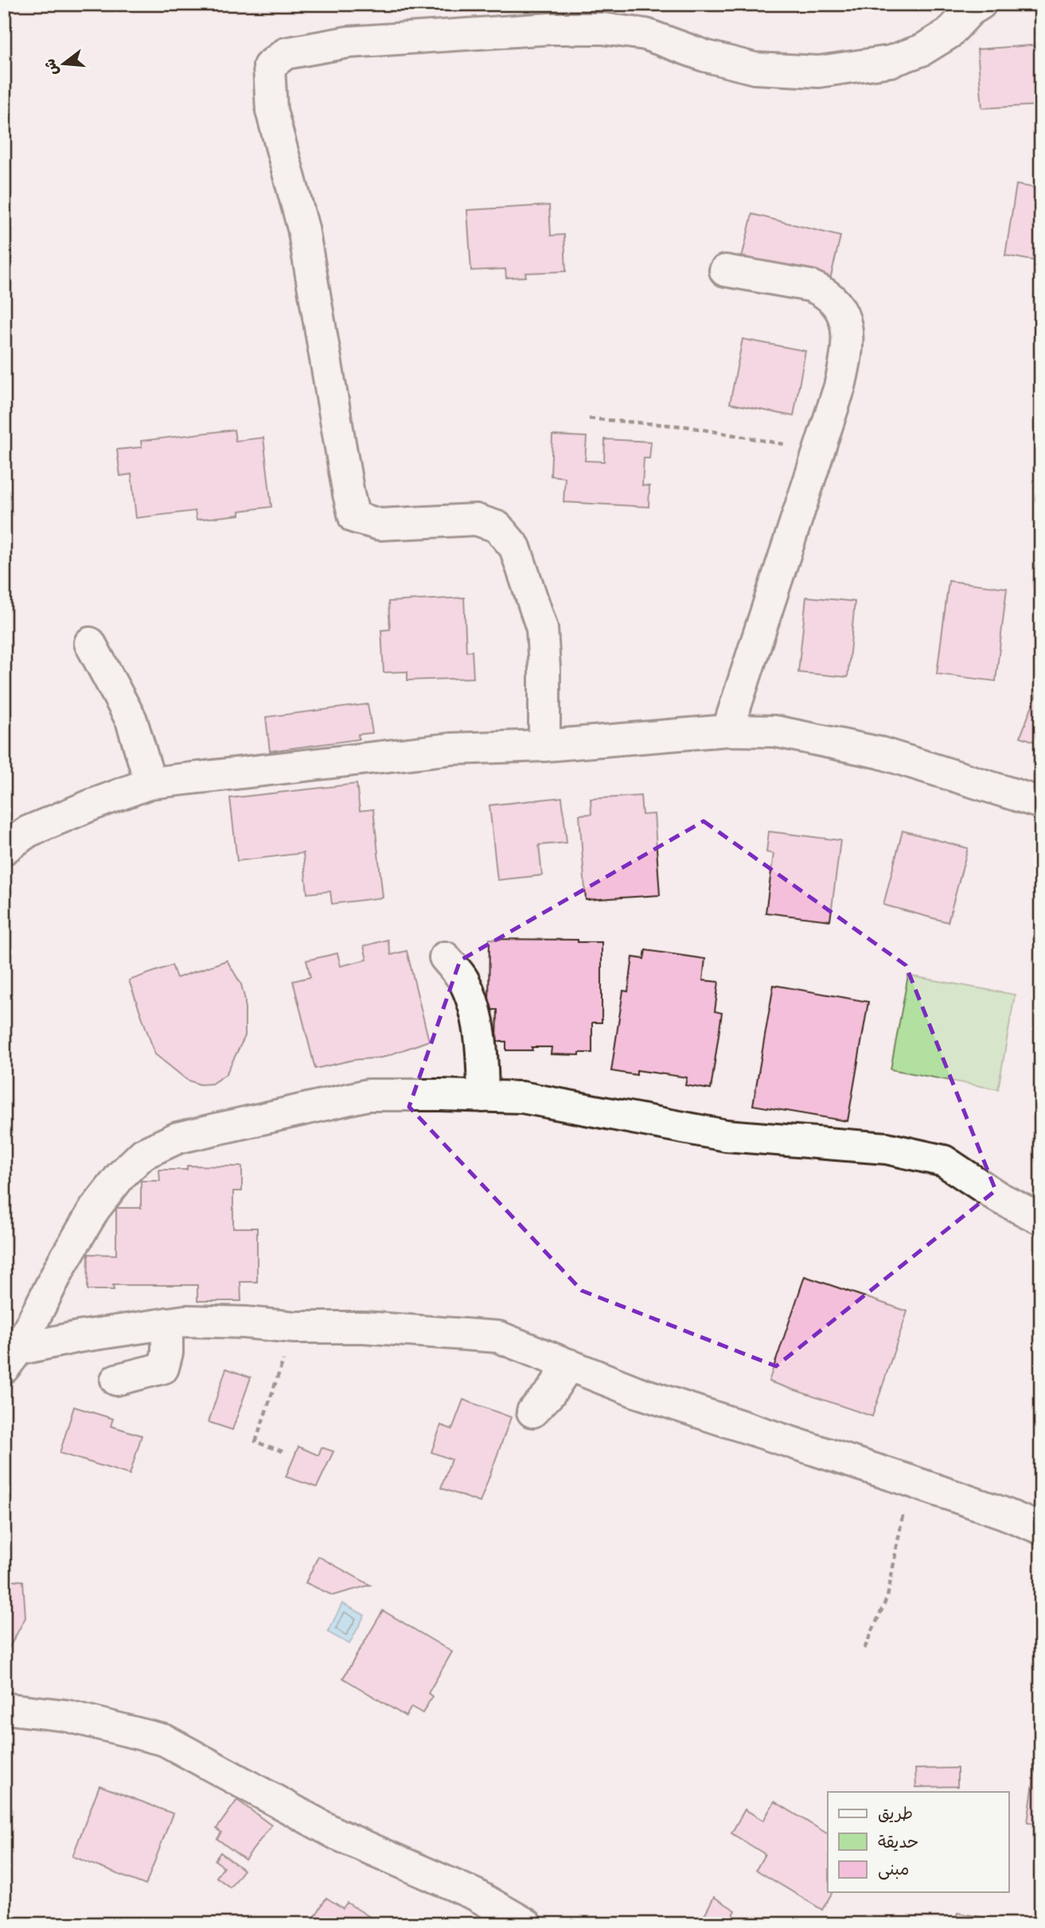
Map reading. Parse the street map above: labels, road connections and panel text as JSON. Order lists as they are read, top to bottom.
{
  "legend": ["طريق", "حديقة", "مبنى"],
  "north": "left"
}
